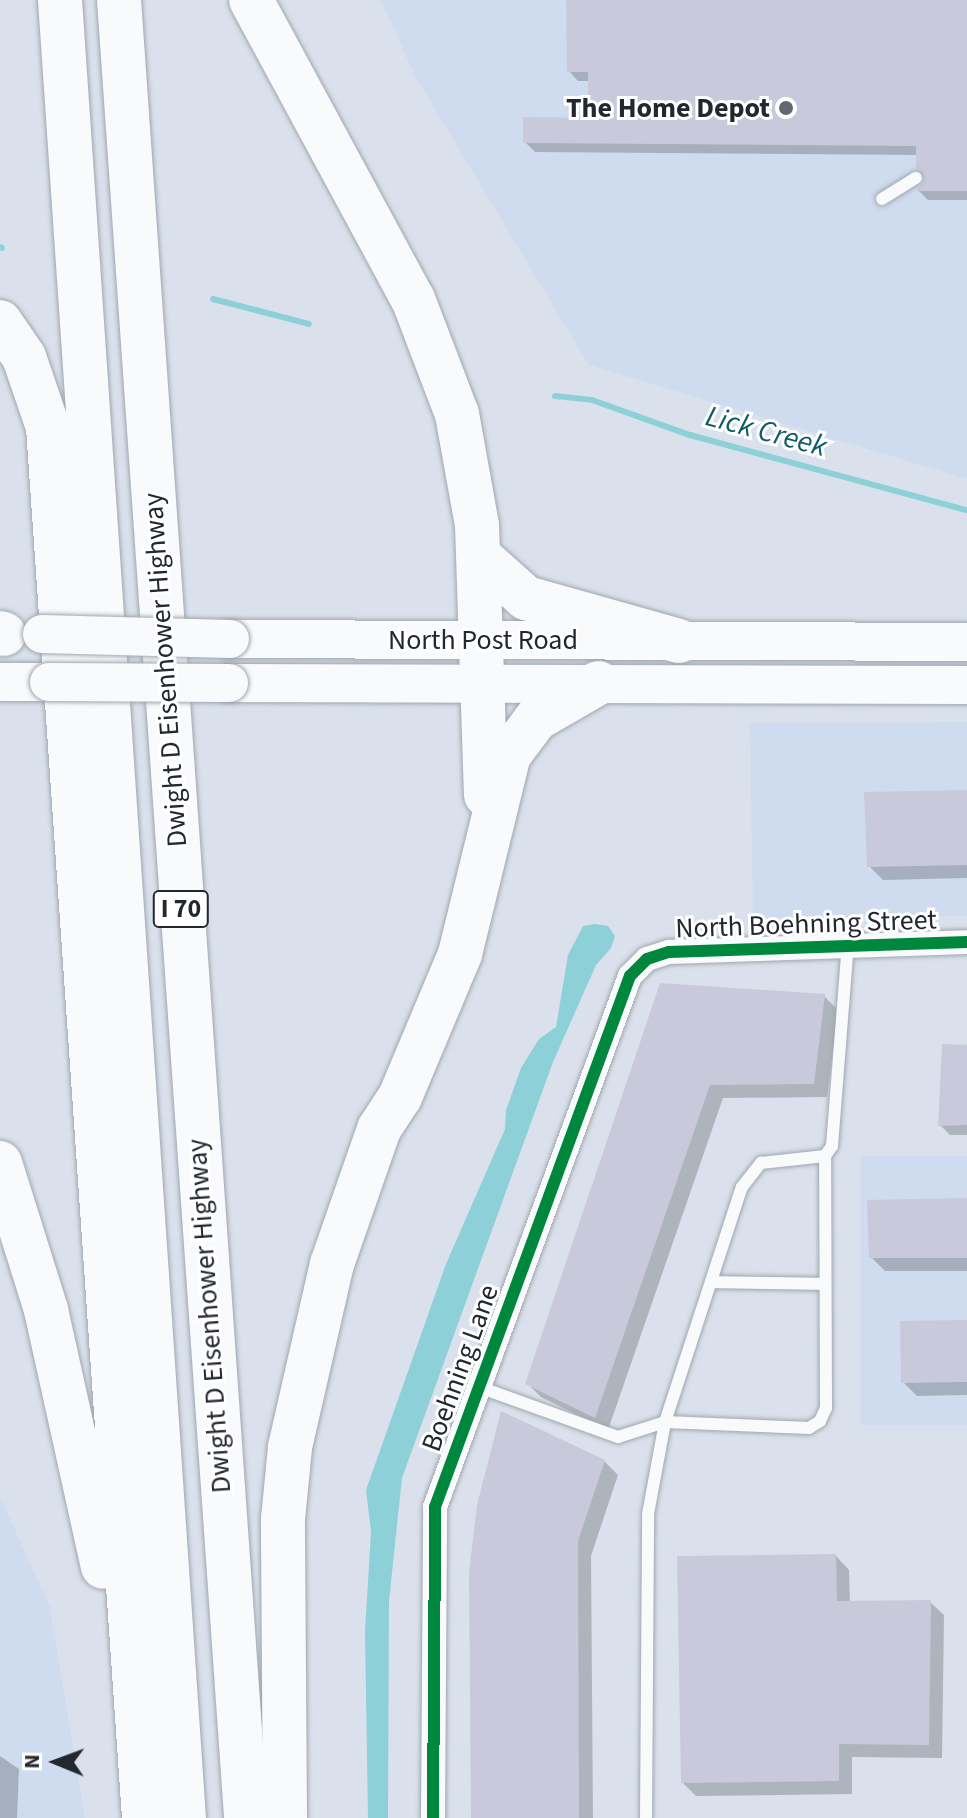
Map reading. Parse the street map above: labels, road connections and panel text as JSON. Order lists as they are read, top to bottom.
{
  "streets": {
    "highway": ["Dwight D Eisenhower Highway", "I 70"],
    "main road": ["North Post Road"],
    "street": ["North Boehning Street", "Boehning Lane"]
  },
  "crossings": [
    ["North Boehning Street", "Boehning Lane"]
  ],
  "water": ["Lick Creek"],
  "places": ["The Home Depot"],
  "north": "left"
}
